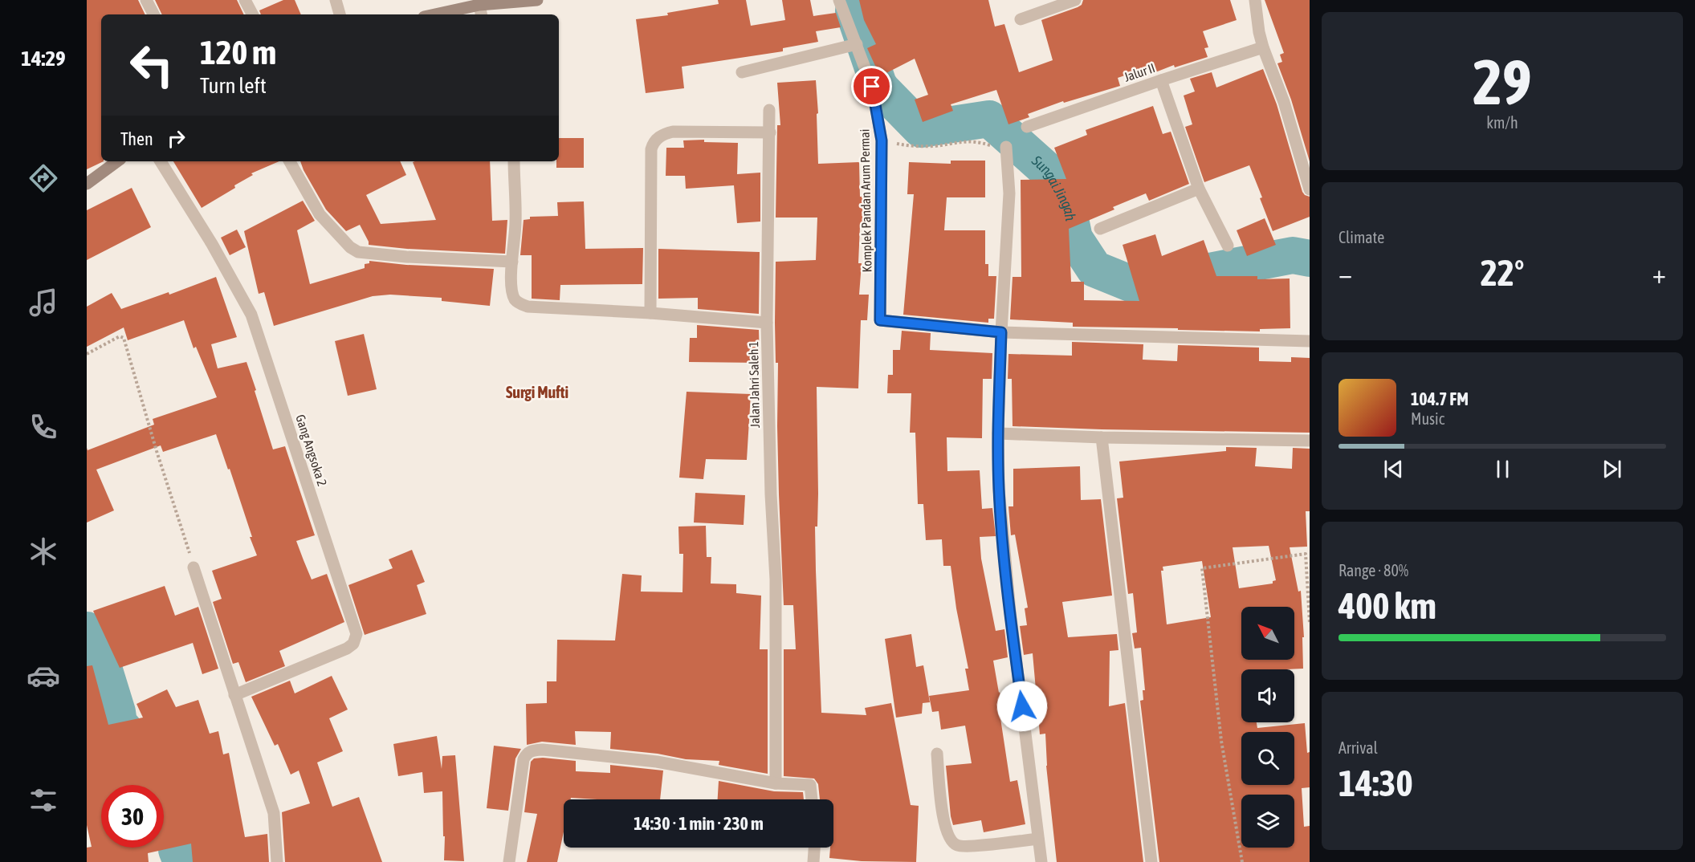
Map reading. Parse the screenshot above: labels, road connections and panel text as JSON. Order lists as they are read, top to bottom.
{
  "streets": {
    "street": [
      "Jalur II",
      "Komplek Pandan Arum Permai",
      "Jalan Jahri Saleh 1",
      "Gang Angsoka 2"
    ]
  },
  "districts": ["Surgi Mufti"],
  "water": ["Sungai Jingah"],
  "north": "top left",
  "page": {
    "tabs": "14:29",
    "tile": [
      ["29", "km/h"],
      "Climate",
      ["Range · 80%", "400 km"],
      ["Arrival", "14:30"]
    ],
    "turn": ["120 m", "Turn left"],
    "then": "Then",
    "heat": ["−", "22°", "+"],
    "song": ["104.7 FM", "Music"],
    "limit": "30",
    "trip": "14:30 · 1 min · 230 m"
  }
}
